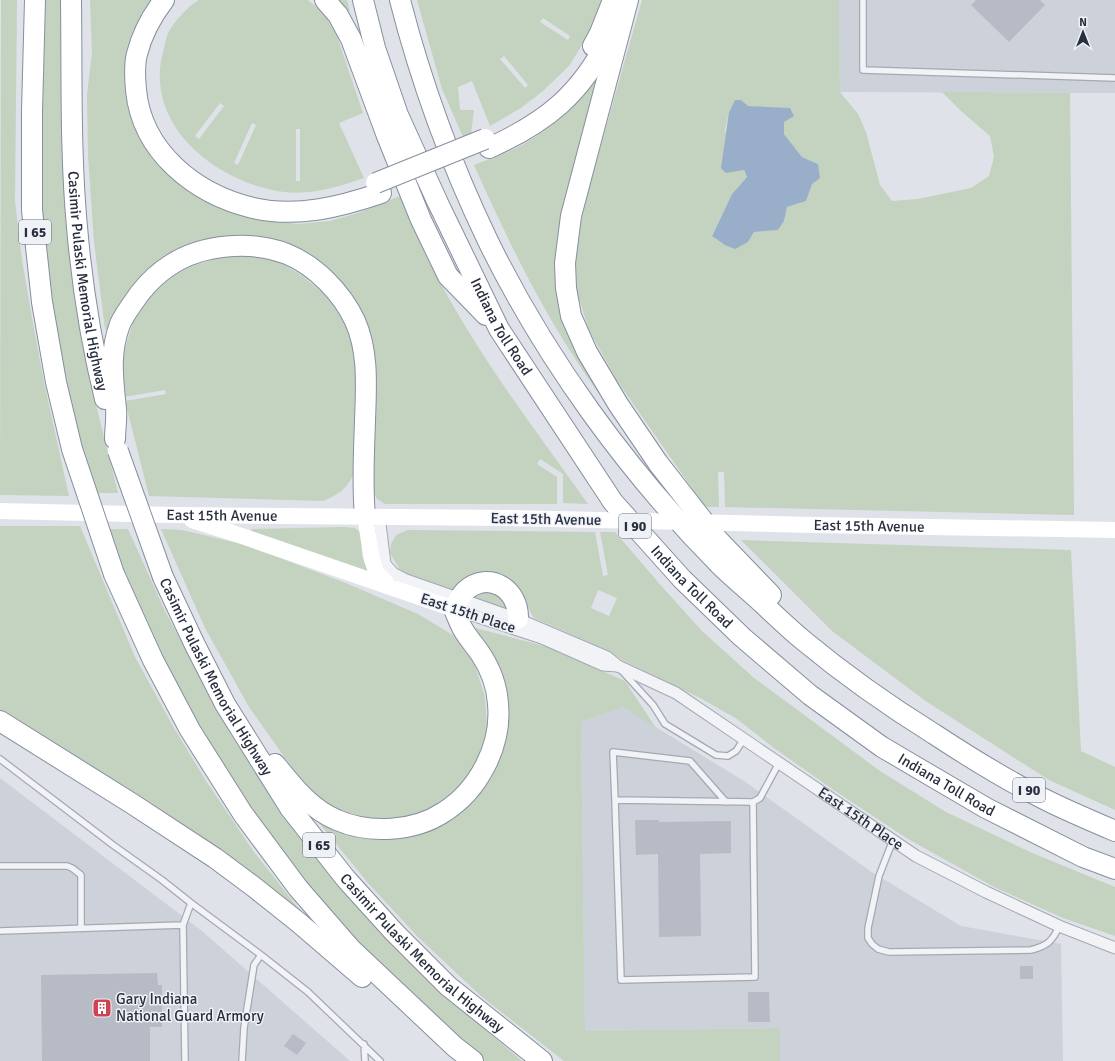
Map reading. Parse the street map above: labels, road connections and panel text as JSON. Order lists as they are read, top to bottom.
{
  "streets": {
    "highway": [
      "I 65",
      "Casimir Pulaski Memorial Highway",
      "Indiana Toll Road",
      "I 90"
    ],
    "street": ["East 15th Avenue", "East 15th Place"]
  },
  "crossings": [
    ["East 15th Avenue", "East 15th Place"]
  ],
  "places": {
    "building": ["Gary Indiana National Guard Armory"]
  },
  "north": "top"
}
